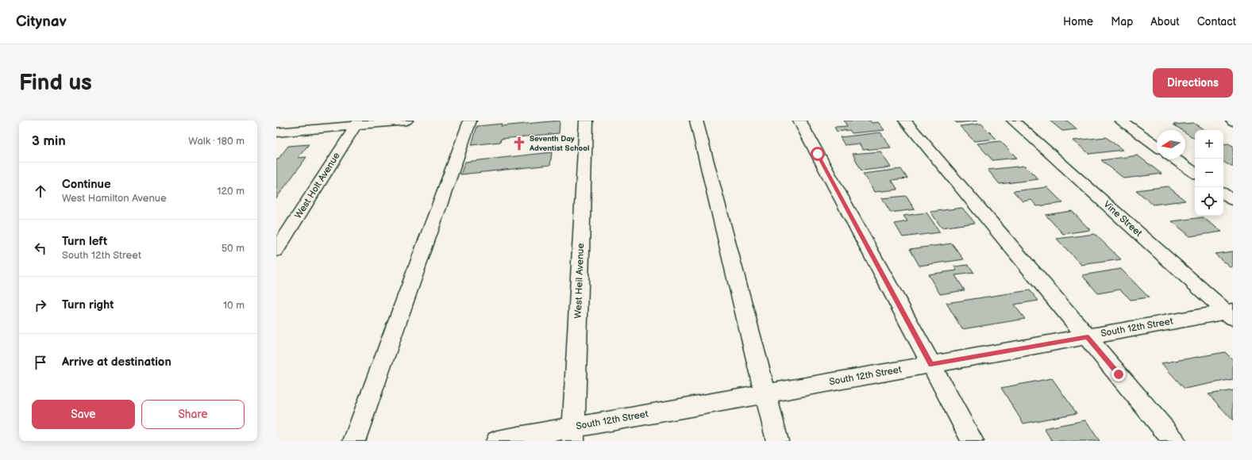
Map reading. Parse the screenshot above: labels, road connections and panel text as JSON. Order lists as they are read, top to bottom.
{
  "streets": {
    "street": [
      "West Holt Avenue",
      "Vine Street",
      "West Heil Avenue",
      "South 12th Street"
    ]
  },
  "crossings": [
    ["Vine Street", "South 12th Street"],
    ["West Heil Avenue", "South 12th Street"]
  ],
  "places": {
    "church": ["Seventh Day Adventist School"]
  },
  "north": "left",
  "page": {
    "header": "Citynav",
    "nav": [
      "Home",
      "Map",
      "About",
      "Contact"
    ],
    "buttons": [
      "Directions",
      ["Save", "Share"]
    ],
    "title": "Find us",
    "heading": ["3 min", "Walk · 180 m"],
    "map_buttons": ["+", "−"],
    "list": [
      ["Continue", "West Hamilton Avenue", "120 m"],
      ["Turn left", "South 12th Street", "50 m"],
      ["Turn right", "10 m"],
      "Arrive at destination"
    ]
  }
}
